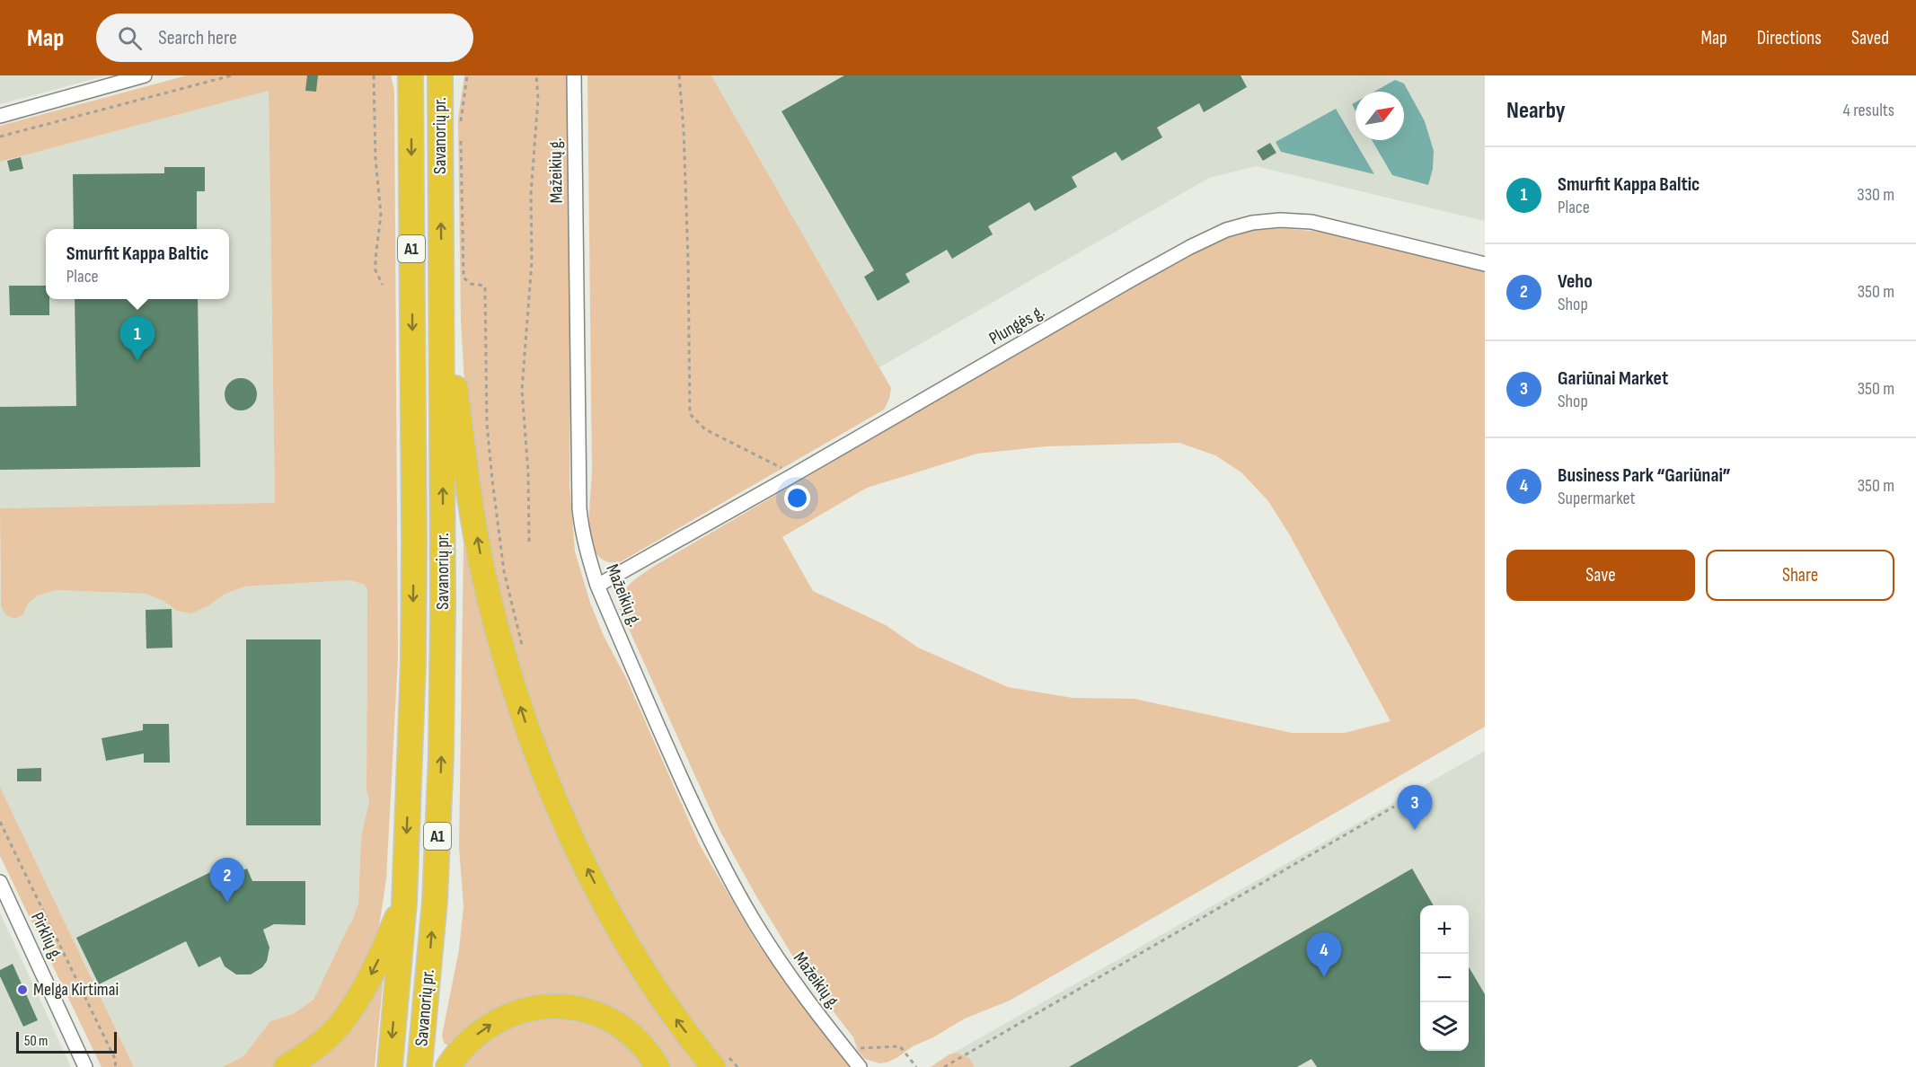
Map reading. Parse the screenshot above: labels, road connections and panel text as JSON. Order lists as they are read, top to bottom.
{
  "streets": {
    "highway": ["Savanorių pr.", "A1"],
    "street": ["Mažeikių g.", "Plungės g.", "Pirklių g."]
  },
  "crossings": [
    ["Mažeikių g.", "Plungės g."]
  ],
  "places": ["Melga Kirtimai"],
  "scale_bar": "50 m",
  "north": "top right",
  "page": {
    "header": "Map",
    "search": "Search here",
    "nav": ["Map", "Directions", "Saved"],
    "heading": ["Nearby", "4 results"],
    "list": [
      {
        "mark": "1",
        "name": "Smurfit Kappa Baltic",
        "note": "Place",
        "value": "330 m"
      },
      {
        "mark": "2",
        "name": "Veho",
        "note": "Shop",
        "value": "350 m"
      },
      {
        "mark": "3",
        "name": "Gariūnai Market",
        "note": "Shop",
        "value": "350 m"
      },
      {
        "mark": "4",
        "name": "Business Park “Gariūnai”",
        "note": "Supermarket",
        "value": "350 m"
      }
    ],
    "popup": ["Smurfit Kappa Baltic", "Place"],
    "pins": [
      "1",
      "3",
      "2",
      "4"
    ],
    "buttons": ["Save", "Share"],
    "map_buttons": ["+", "−"],
    "scale": "50 m"
  }
}
